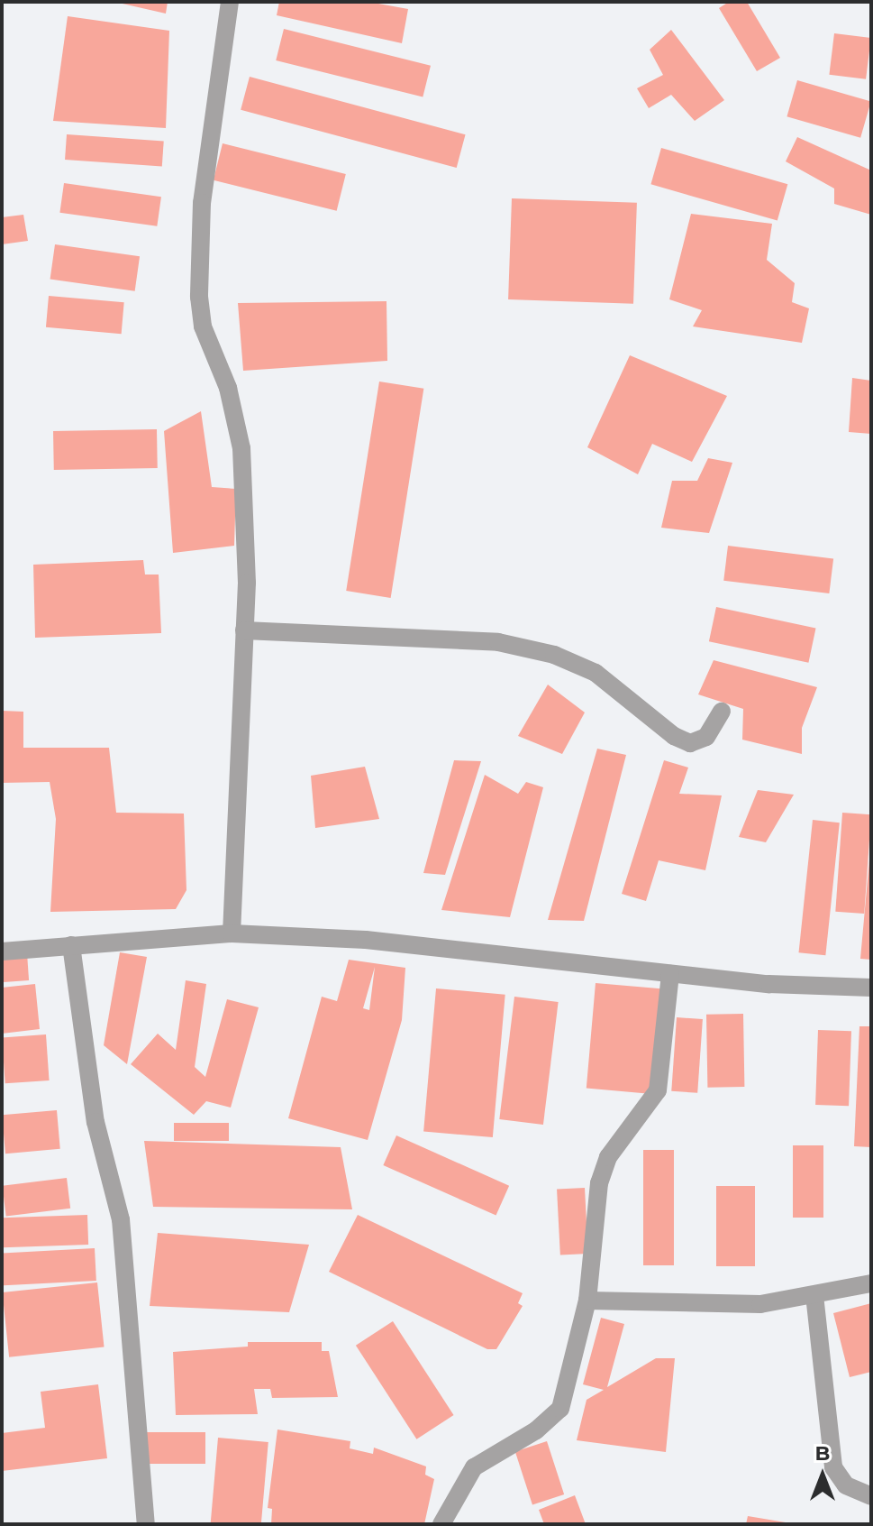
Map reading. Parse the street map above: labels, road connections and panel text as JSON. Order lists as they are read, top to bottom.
{
  "north": "top"
}
